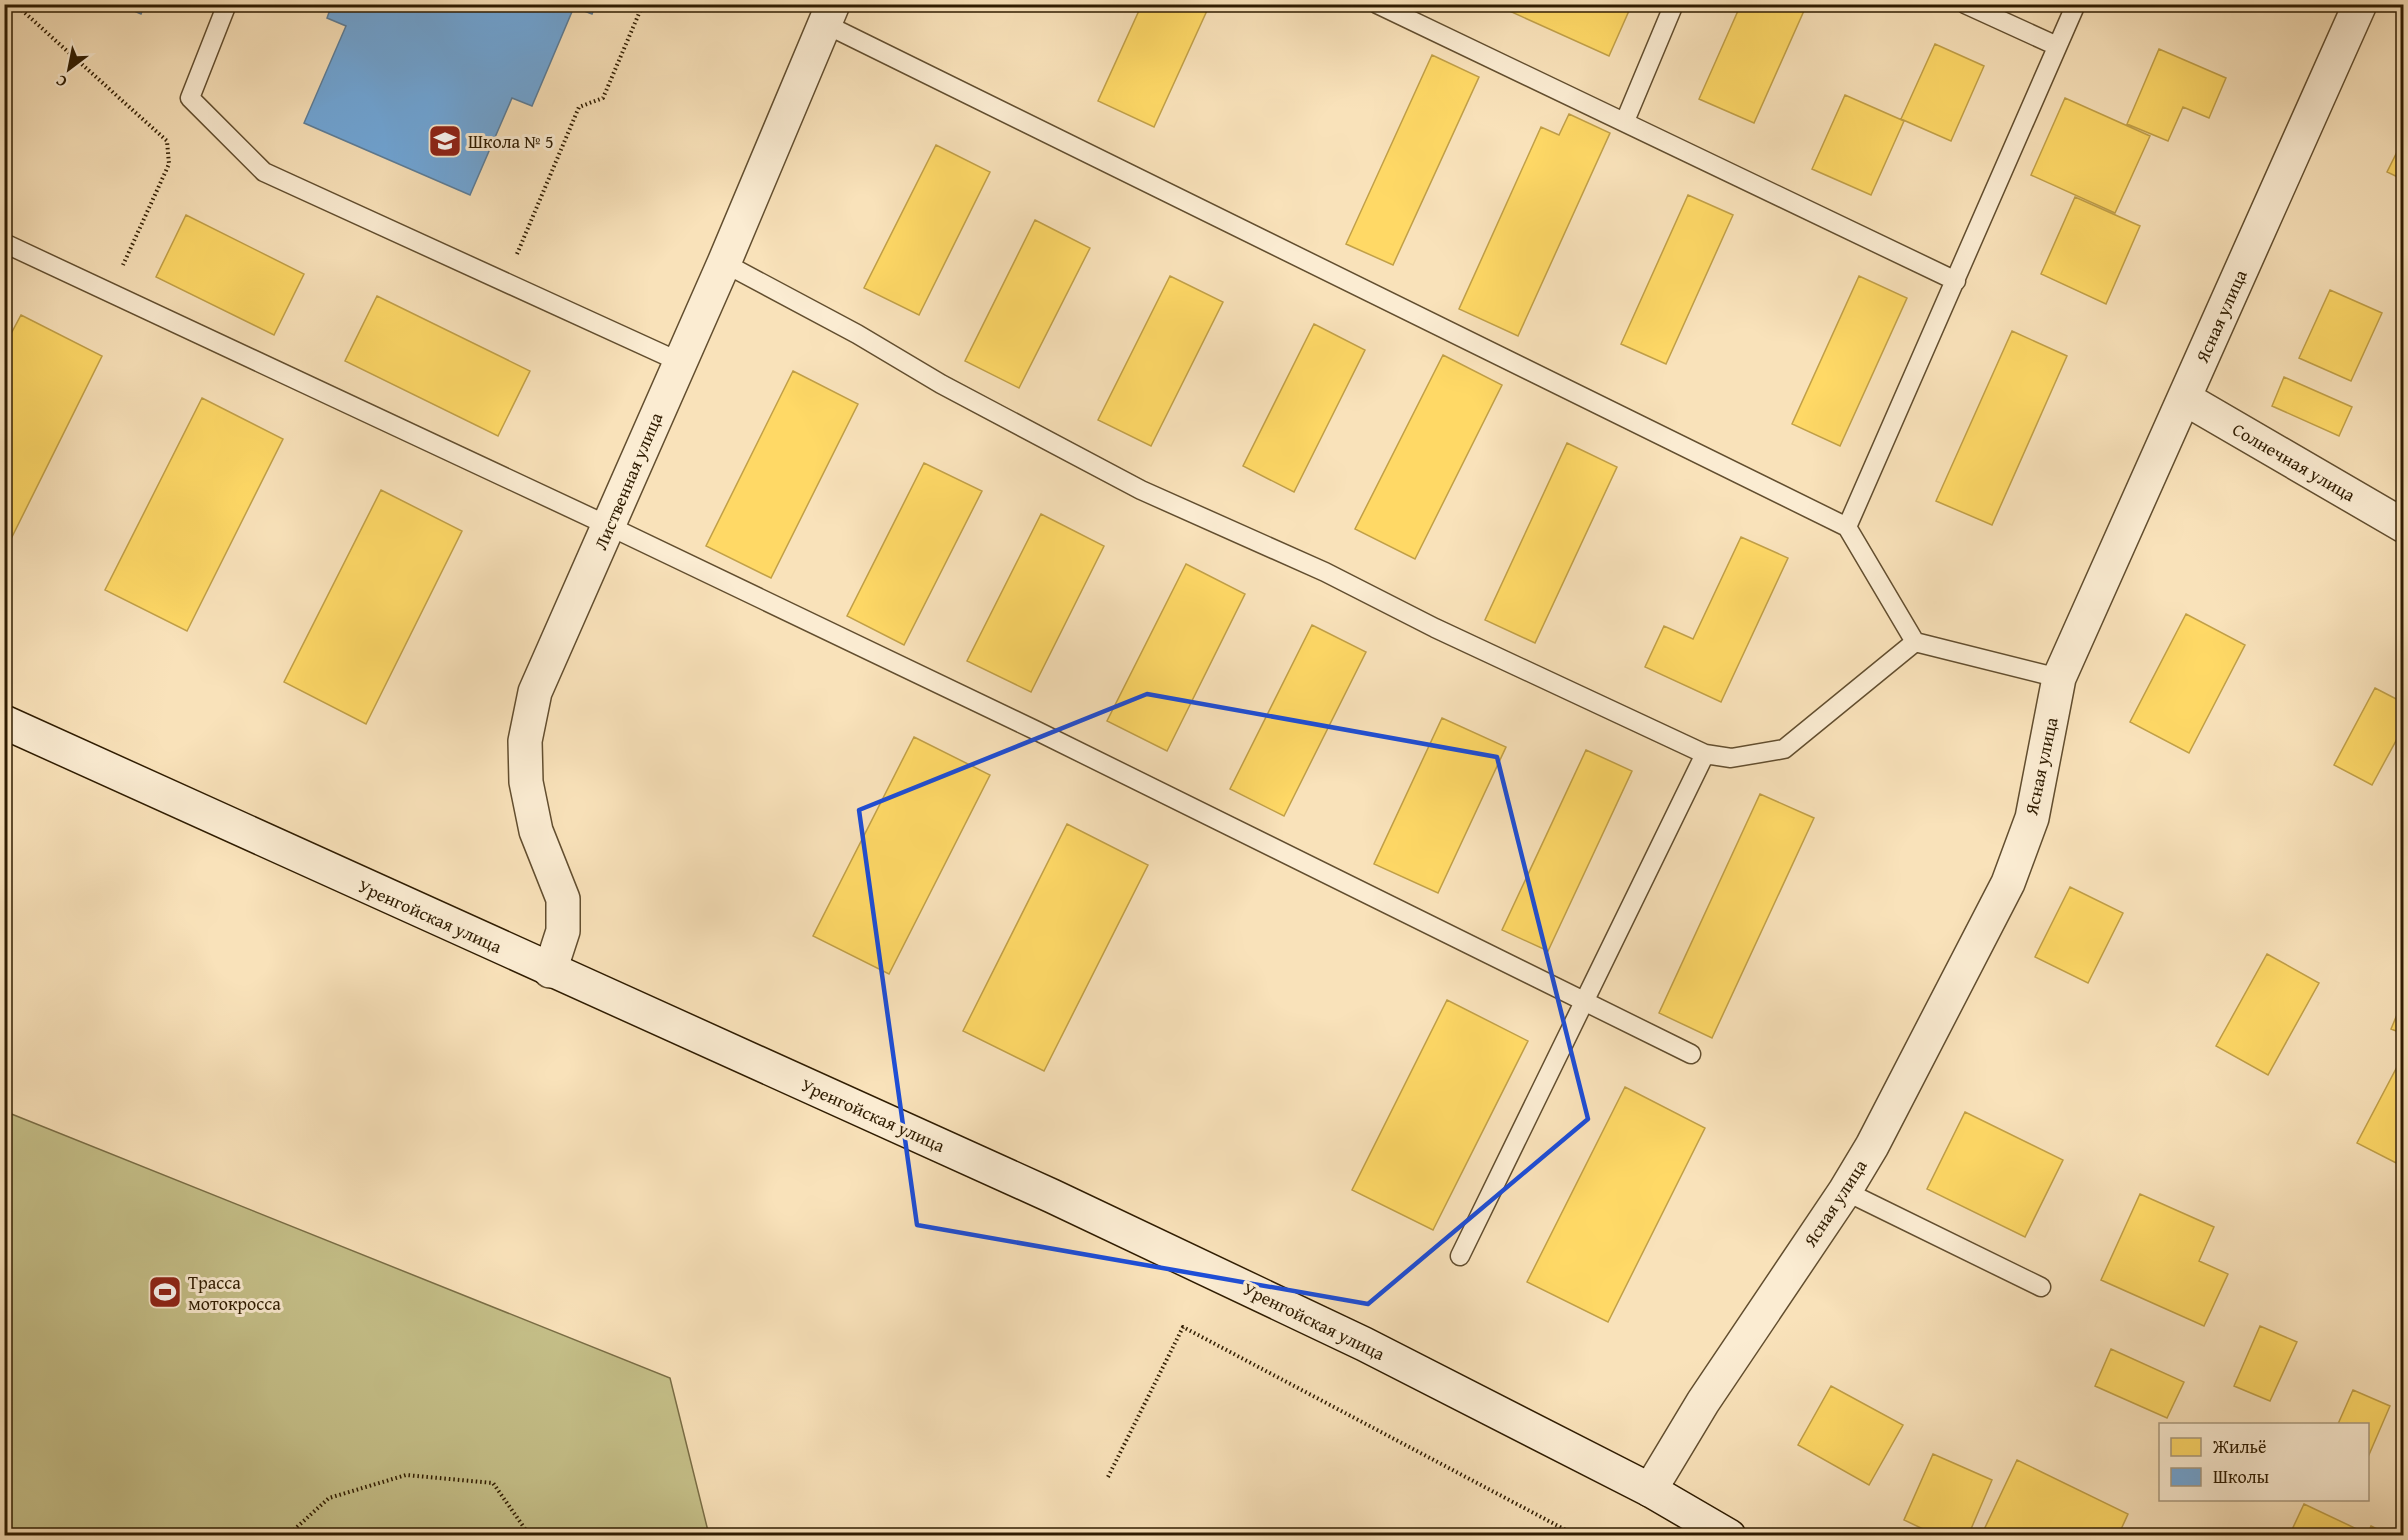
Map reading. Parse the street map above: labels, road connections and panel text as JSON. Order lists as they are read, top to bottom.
{
  "streets": {
    "street": [
      "Ясная улица",
      "Солнечная улица",
      "Лиственная улица",
      "Уренгойская улица"
    ]
  },
  "crossings": [
    ["Ясная улица", "Солнечная улица"],
    ["Ясная улица", "Уренгойская улица"],
    ["Лиственная улица", "Уренгойская улица"]
  ],
  "places": {
    "school or university": ["Школа № 5"],
    "sports": ["Трасса мотокросса"]
  },
  "legend": ["Жильё", "Школы"],
  "north": "bottom left"
}
